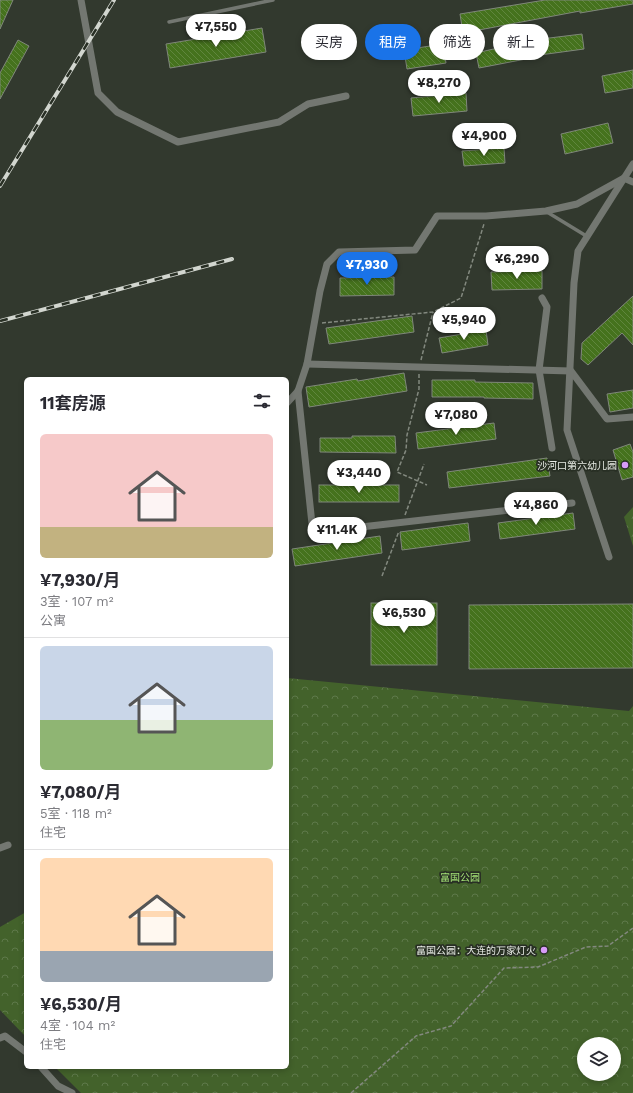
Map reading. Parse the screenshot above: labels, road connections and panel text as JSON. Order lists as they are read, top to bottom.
{
  "parks": ["富国公园"],
  "places": ["沙河口第六幼儿园", "富国公园：大连的万家灯火"],
  "page": {
    "price": [
      "¥7,550",
      "¥8,270",
      "¥4,900",
      "¥6,290",
      "¥7,930",
      "¥5,940",
      "¥7,080",
      "¥3,440",
      "¥4,860",
      "¥11.4K",
      "¥6,530"
    ],
    "chip": [
      "买房",
      "租房",
      "筛选",
      "新上"
    ],
    "heading": "11套房源",
    "list": [
      {
        "name": "¥7,930/月",
        "note": "3室 · 107 m² · 公寓"
      },
      {
        "name": "¥7,080/月",
        "note": "5室 · 118 m² · 住宅"
      },
      {
        "name": "¥6,530/月",
        "note": "4室 · 104 m² · 住宅"
      }
    ]
  }
}
